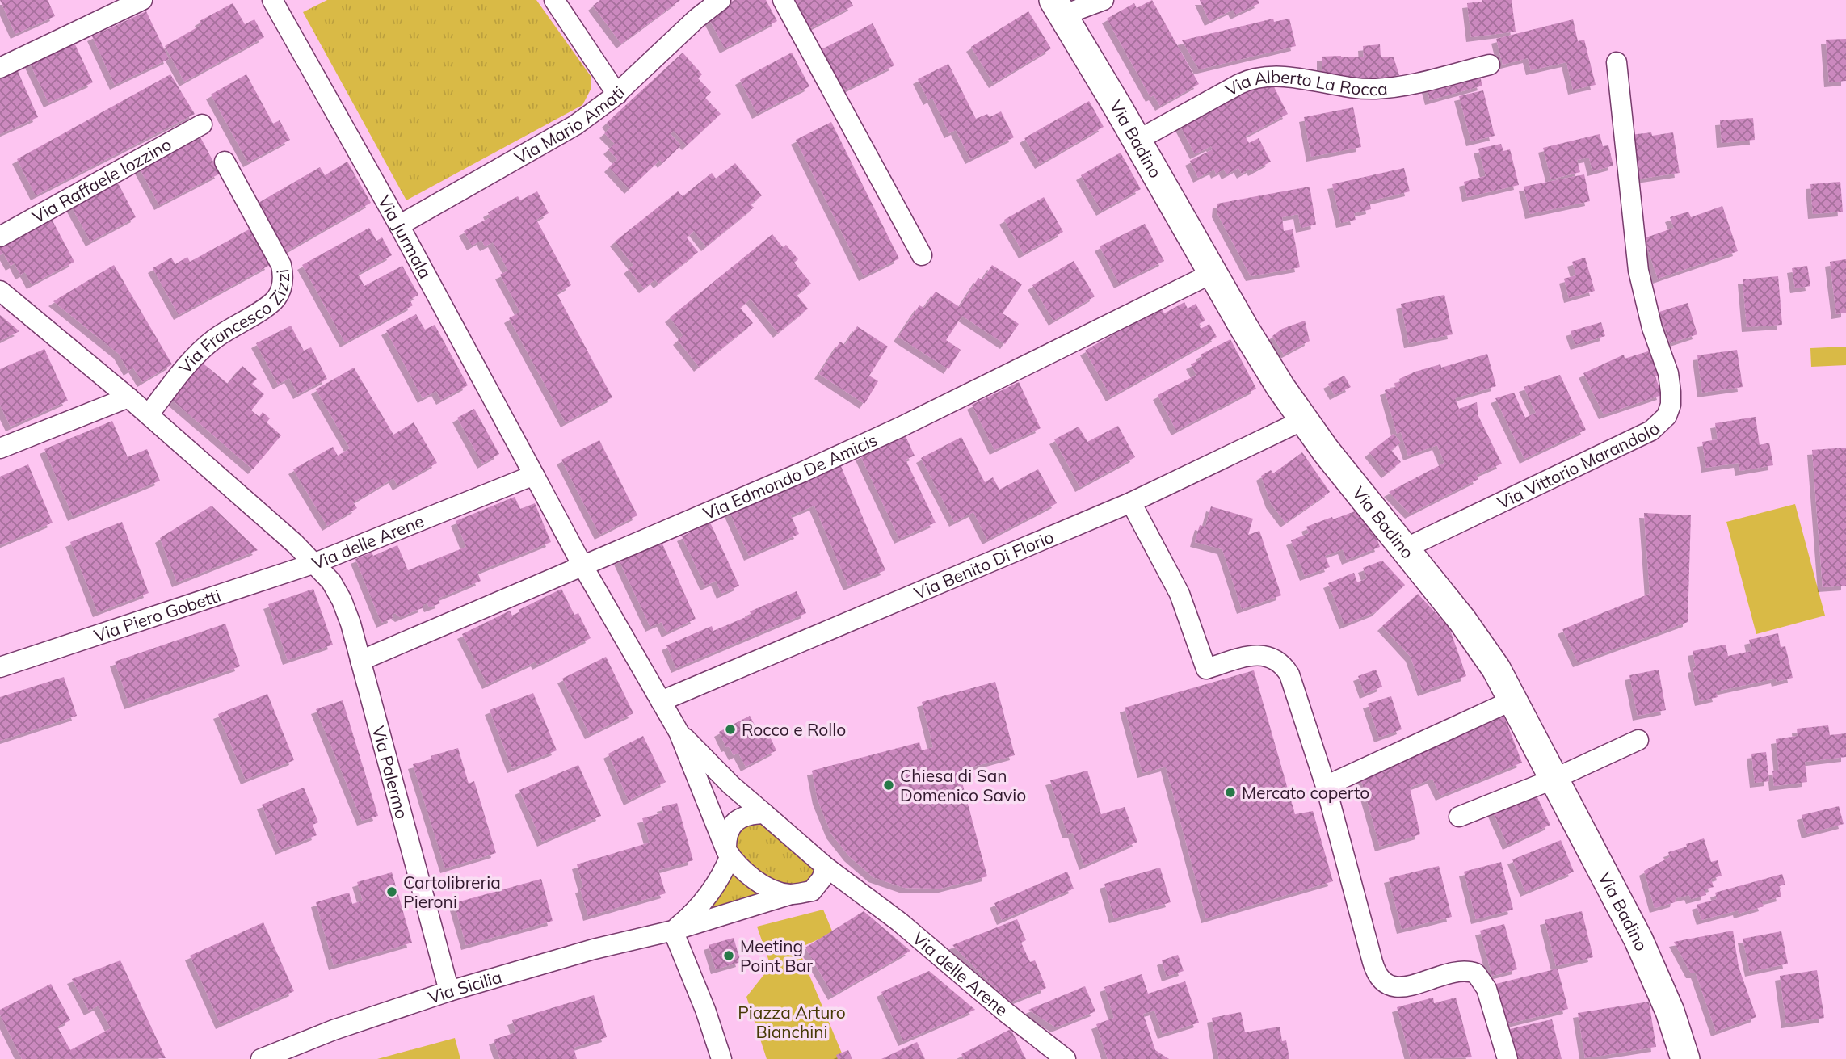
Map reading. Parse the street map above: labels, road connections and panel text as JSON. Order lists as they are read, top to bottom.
{
  "streets": {
    "street": [
      "Via Alberto La Rocca",
      "Via Mario Amati",
      "Via Badino",
      "Via Raffaele Iozzino",
      "Via Jurmala",
      "Via Francesco Zizzi",
      "Via Vittorio Marandola",
      "Via Edmondo De Amicis",
      "Via delle Arene",
      "Via Benito Di Florio",
      "Via Piero Gobetti",
      "Via Palermo",
      "Via Sicilia"
    ]
  },
  "crossings": [
    ["Via Alberto La Rocca", "Via Badino"],
    ["Via Mario Amati", "Via Jurmala"],
    ["Via Badino", "Via Vittorio Marandola"],
    ["Via Badino", "Via Edmondo De Amicis"],
    ["Via Badino", "Via Benito Di Florio"],
    ["Via Jurmala", "Via delle Arene"],
    ["Via Francesco Zizzi", "Via delle Arene"],
    ["Via Edmondo De Amicis", "Via Palermo"],
    ["Via delle Arene", "Via Piero Gobetti"],
    ["Via delle Arene", "Via Palermo"],
    ["Via delle Arene", "Via Sicilia"],
    ["Via Piero Gobetti", "Via Palermo"],
    ["Via Palermo", "Via Sicilia"]
  ],
  "parks": ["Piazza Arturo Bianchini"],
  "places": [
    "Rocco e Rollo",
    "Chiesa di San Domenico Savio",
    "Mercato coperto",
    "Cartolibreria Pieroni",
    "Meeting Point Bar"
  ]
}
